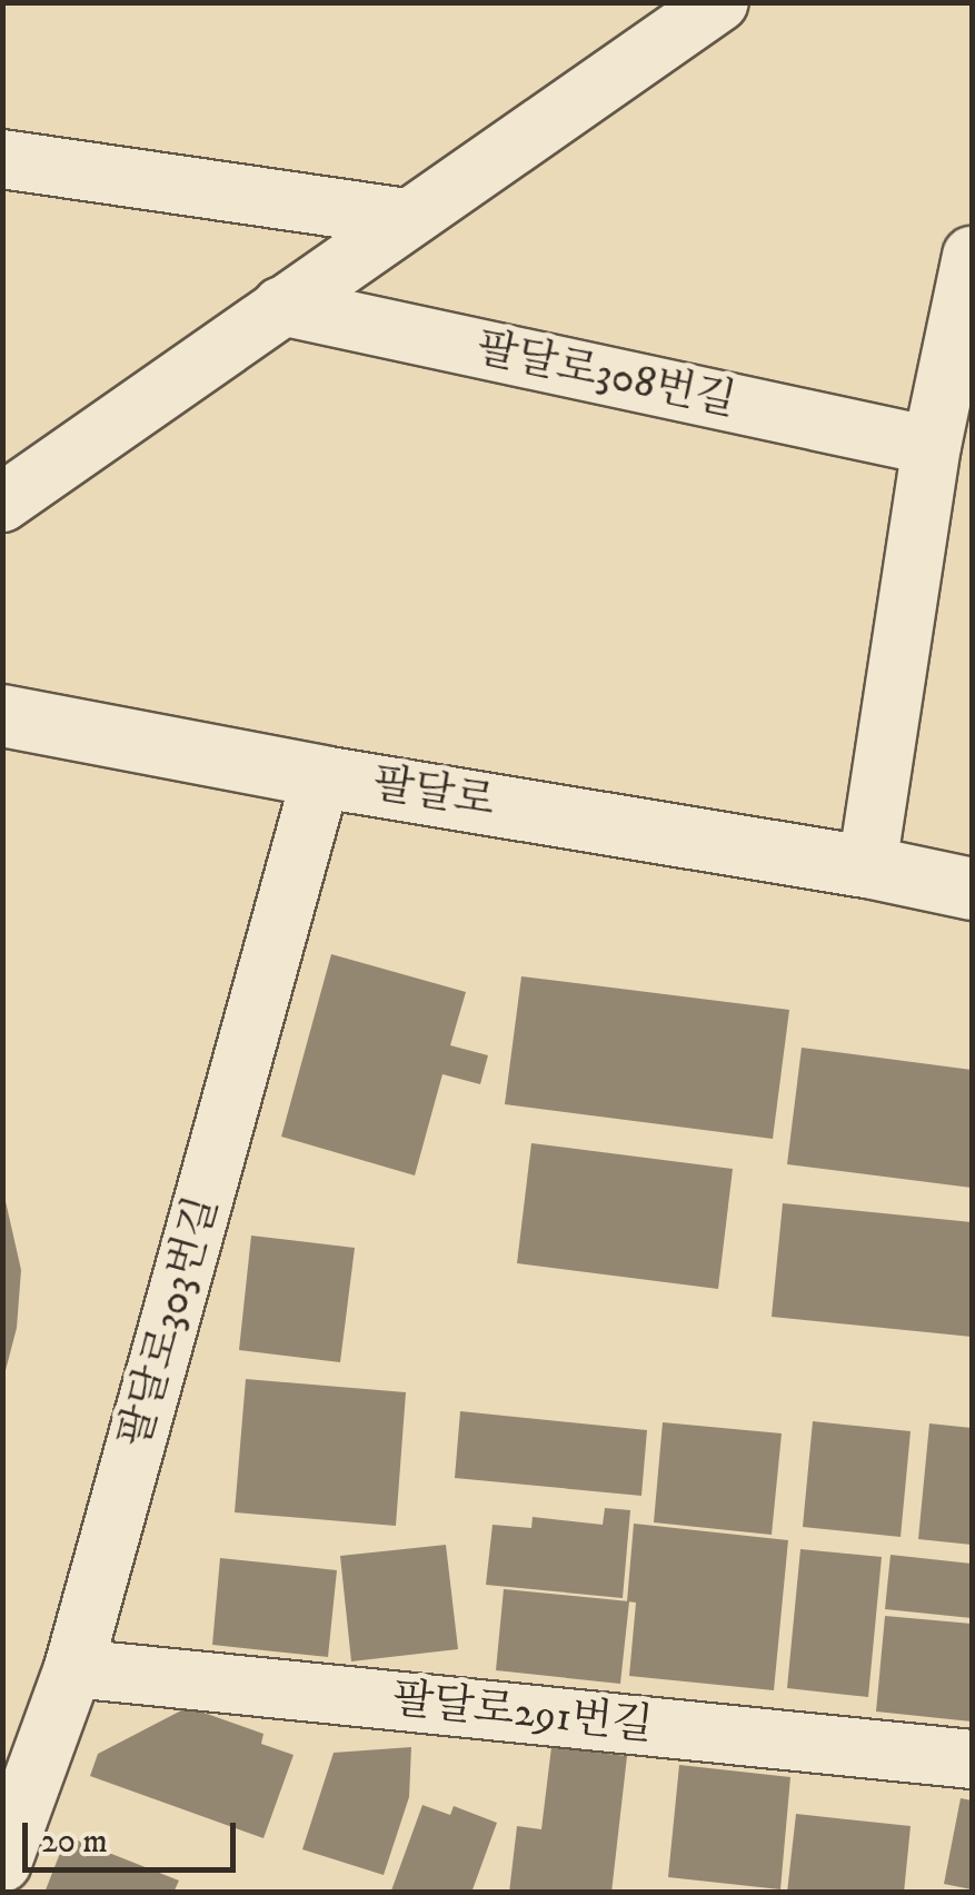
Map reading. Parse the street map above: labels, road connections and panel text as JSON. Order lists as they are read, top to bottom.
{
  "streets": {
    "main road": ["팔달로"],
    "street": ["팔달로308번길", "팔달로303번길", "팔달로291번길"]
  },
  "crossings": [
    ["팔달로", "팔달로303번길"],
    ["팔달로303번길", "팔달로291번길"]
  ],
  "scale_bar": "20 m"
}
